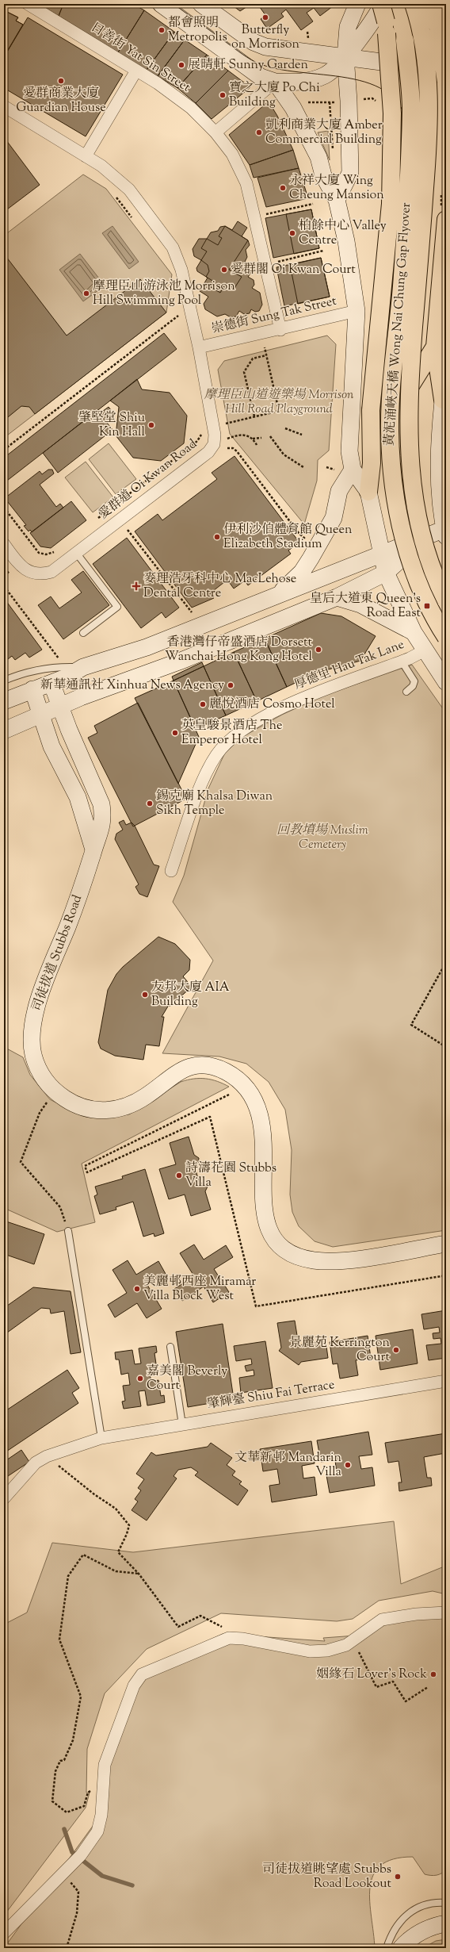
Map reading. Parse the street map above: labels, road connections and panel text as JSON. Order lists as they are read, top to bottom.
{
  "streets": {
    "highway": ["黃泥涌峽天橋 Wong Nai Chung Gap Flyover"],
    "main road": ["司徒拔道 Stubbs Road"],
    "street": [
      "日善街 Yat Sin Street",
      "崇德街 Sung Tak Street",
      "愛群道 Oi Kwan Road",
      "厚德里 Hau Tak Lane",
      "肇輝臺 Shiu Fai Terrace"
    ]
  },
  "crossings": [
    ["日善街 Yat Sin Street", "崇德街 Sung Tak Street"],
    ["崇德街 Sung Tak Street", "愛群道 Oi Kwan Road"]
  ],
  "parks": ["摩理臣山道遊樂場 Morrison Hill Road Playground", "回教墳場 Muslim Cemetery"],
  "places": {
    "other": [
      "Butterfly on Morrison",
      "都會照明 Metropolis",
      "展晴軒 Sunny Garden",
      "愛群商業大廈 Guardian House",
      "寶之大廈 Po Chi Building",
      "凱利商業大廈 Amber Commercial Building",
      "永祥大廈 Wing Cheung Mansion",
      "柏餘中心 Valley Centre",
      "愛群閣 Oi Kwan Court",
      "摩理臣山游泳池 Morrison Hill Swimming Pool",
      "肇堅堂 Shiu Kin Hall",
      "伊利沙伯體育館 Queen Elizabeth Stadium",
      "香港灣仔帝盛酒店 Dorsett Wanchai Hong Kong Hotel",
      "新華通訊社 Xinhua News Agency",
      "麗悅酒店 Cosmo Hotel",
      "英皇駿景酒店 The Emperor Hotel",
      "錫克廟 Khalsa Diwan Sikh Temple",
      "友邦大廈 AIA Building",
      "詩濤花園 Stubbs Villa",
      "美麗邨西座 Miramar Villa Block West",
      "景麗苑 Kerrington Court",
      "嘉美閣 Beverly Court",
      "文華新邨 Mandarin Villa",
      "姻緣石 Lover's Rock",
      "司徒拔道眺望處 Stubbs Road Lookout"
    ],
    "health": ["麥理浩牙科中心 MacLehose Dental Centre"],
    "transit": ["皇后大道東 Queen's Road East"]
  }
}
